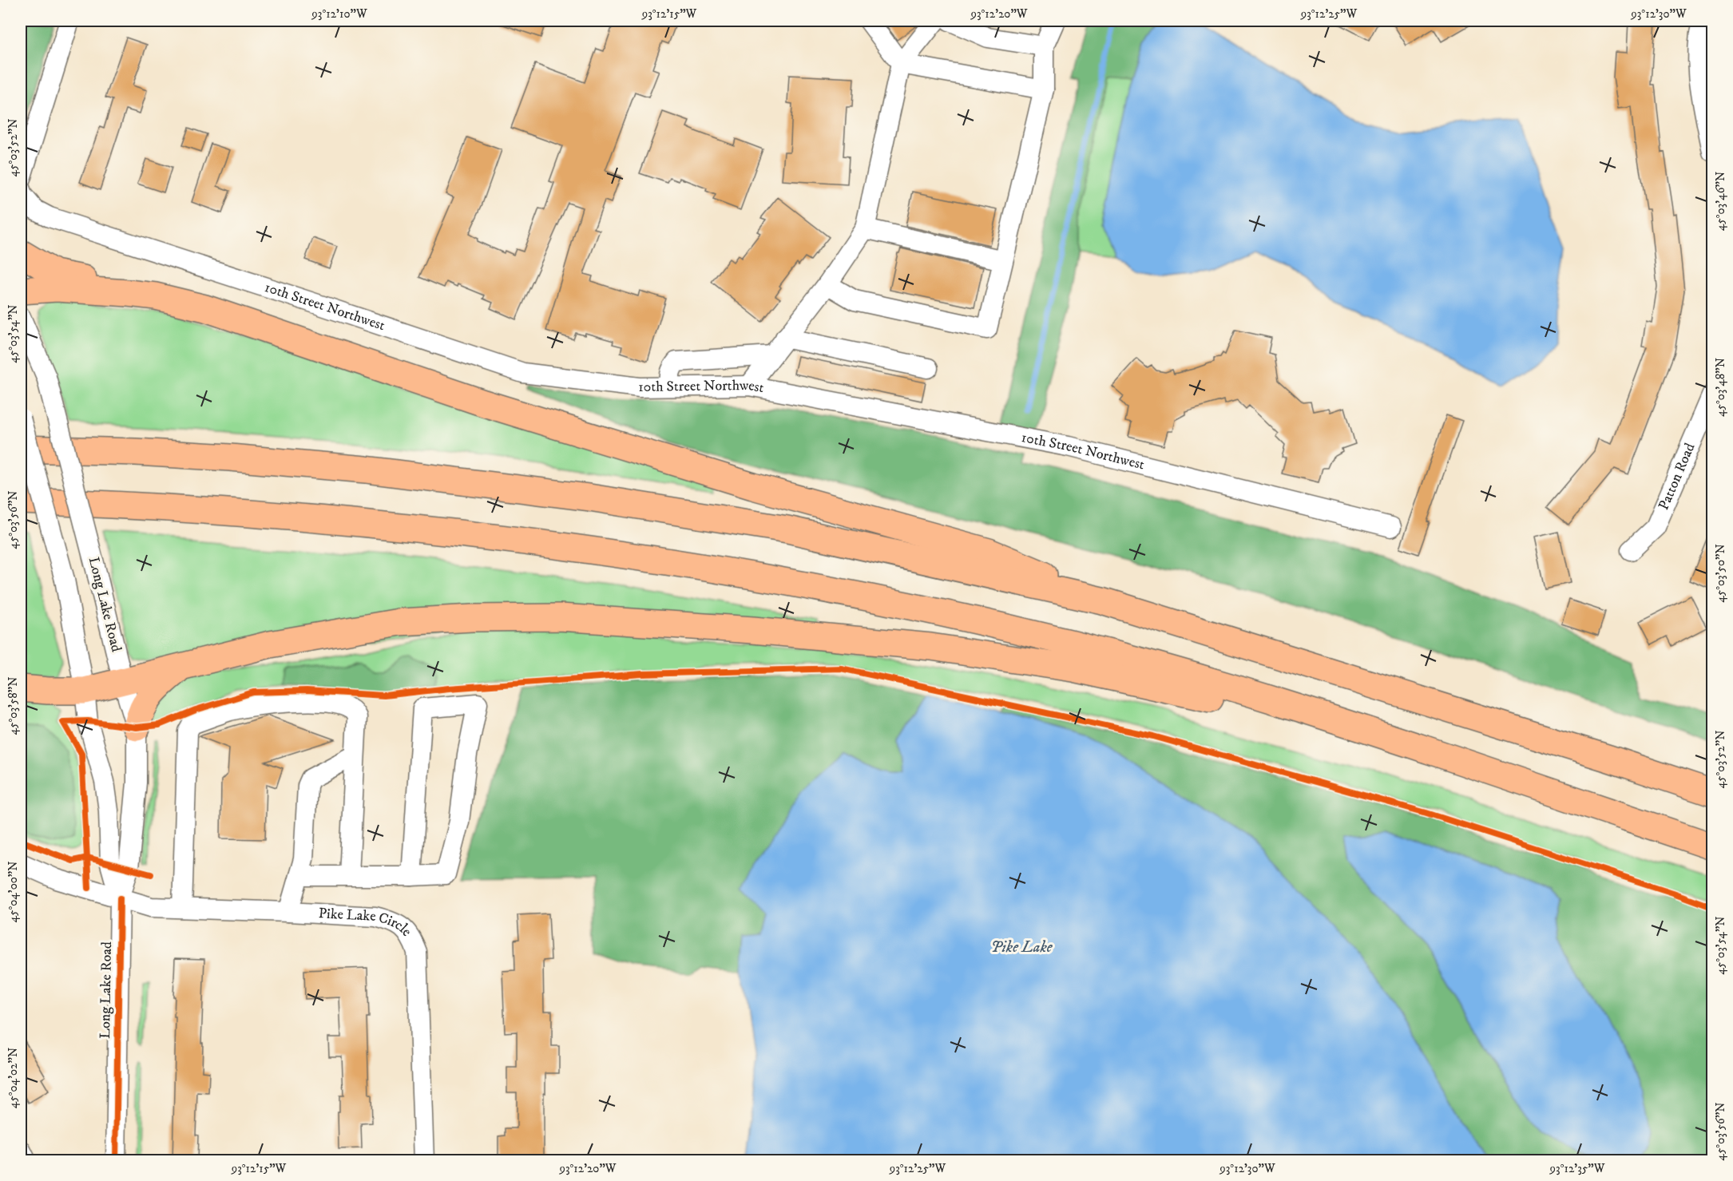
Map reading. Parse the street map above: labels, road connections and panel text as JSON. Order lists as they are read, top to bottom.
{
  "streets": {
    "street": [
      "10th Street Northwest",
      "Patton Road",
      "Long Lake Road",
      "Pike Lake Circle"
    ]
  },
  "crossings": [
    ["Long Lake Road", "Pike Lake Circle"]
  ],
  "water": ["Pike Lake"],
  "coordinates": [
    "93°12'10\"W",
    "93°12'15\"W",
    "93°12'20\"W",
    "93°12'25\"W",
    "93°12'30\"W",
    "45°03'52\"N",
    "45°03'46\"N",
    "45°03'54\"N",
    "45°03'48\"N",
    "45°03'56\"N",
    "45°03'50\"N",
    "45°03'58\"N",
    "45°04'00\"N",
    "45°04'02\"N",
    "93°12'35\"W"
  ]
}
